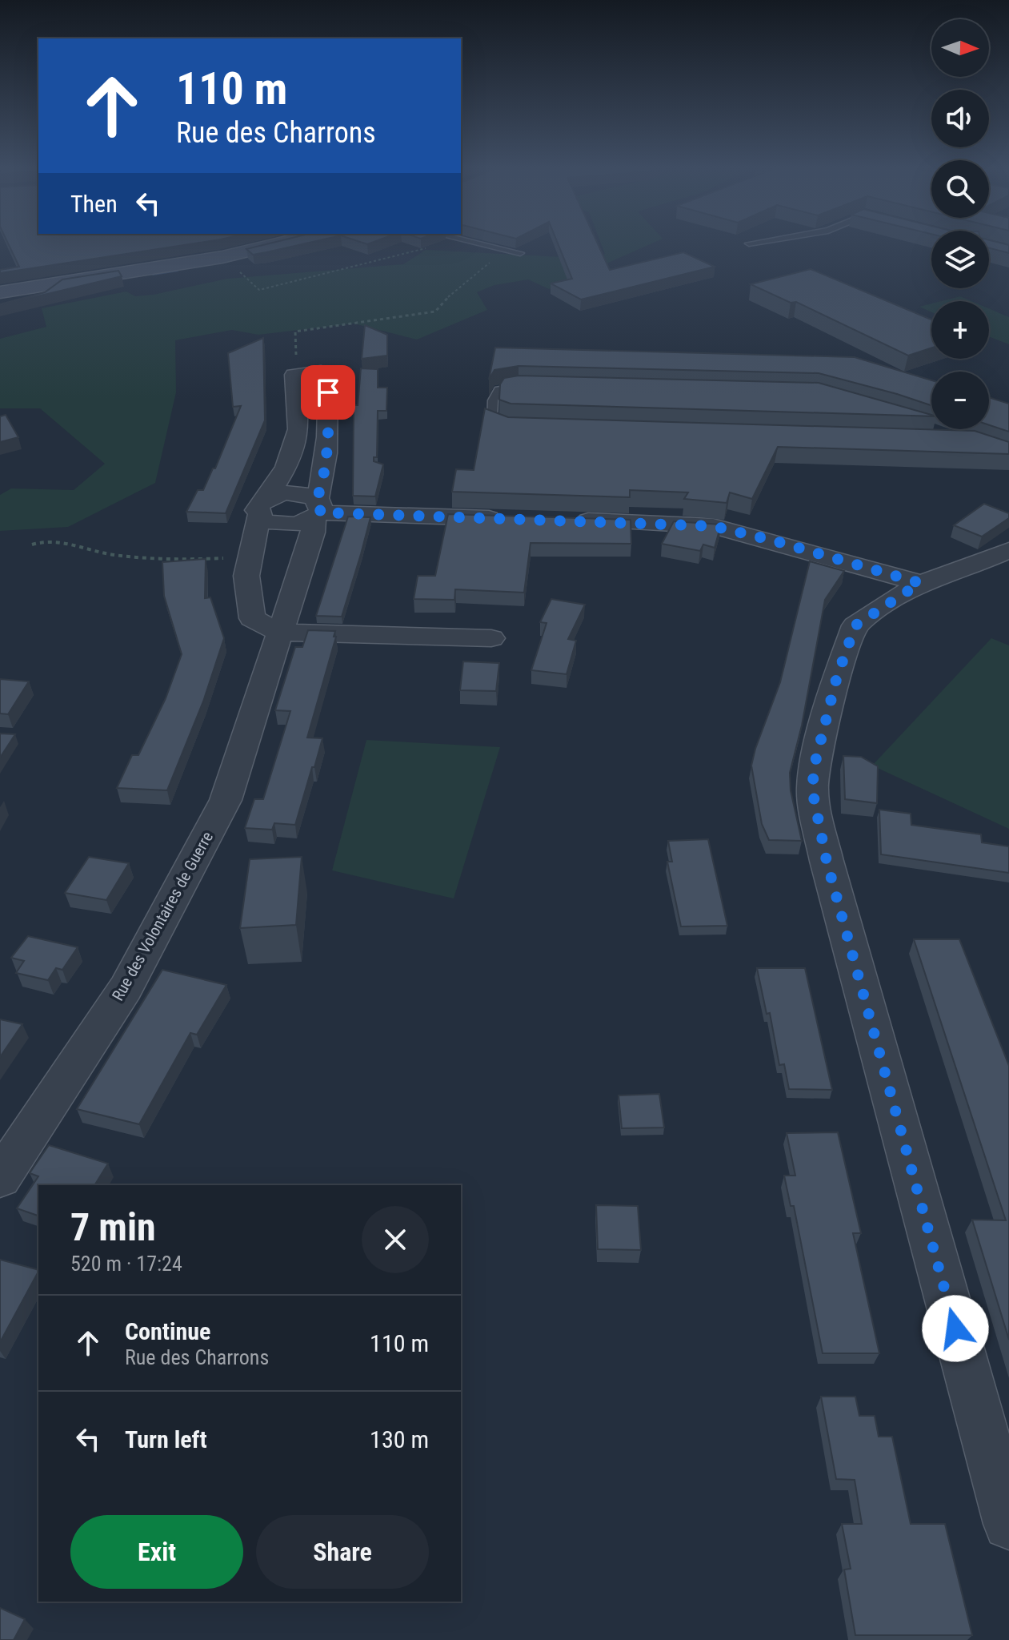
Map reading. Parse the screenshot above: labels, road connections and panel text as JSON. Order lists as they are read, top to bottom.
{
  "streets": {
    "street": ["Rue des Volontaires de Guerre"]
  },
  "north": "right",
  "page": {
    "map_buttons": ["+", "−"],
    "turn": ["110 m", "Rue des Charrons"],
    "then": "Then",
    "heading": ["7 min", "520 m · 17:24"],
    "list": [
      {
        "name": "Continue",
        "note": "Rue des Charrons",
        "value": "110 m"
      },
      {
        "name": "Turn left",
        "value": "130 m"
      }
    ],
    "buttons": ["Exit", "Share"]
  }
}
